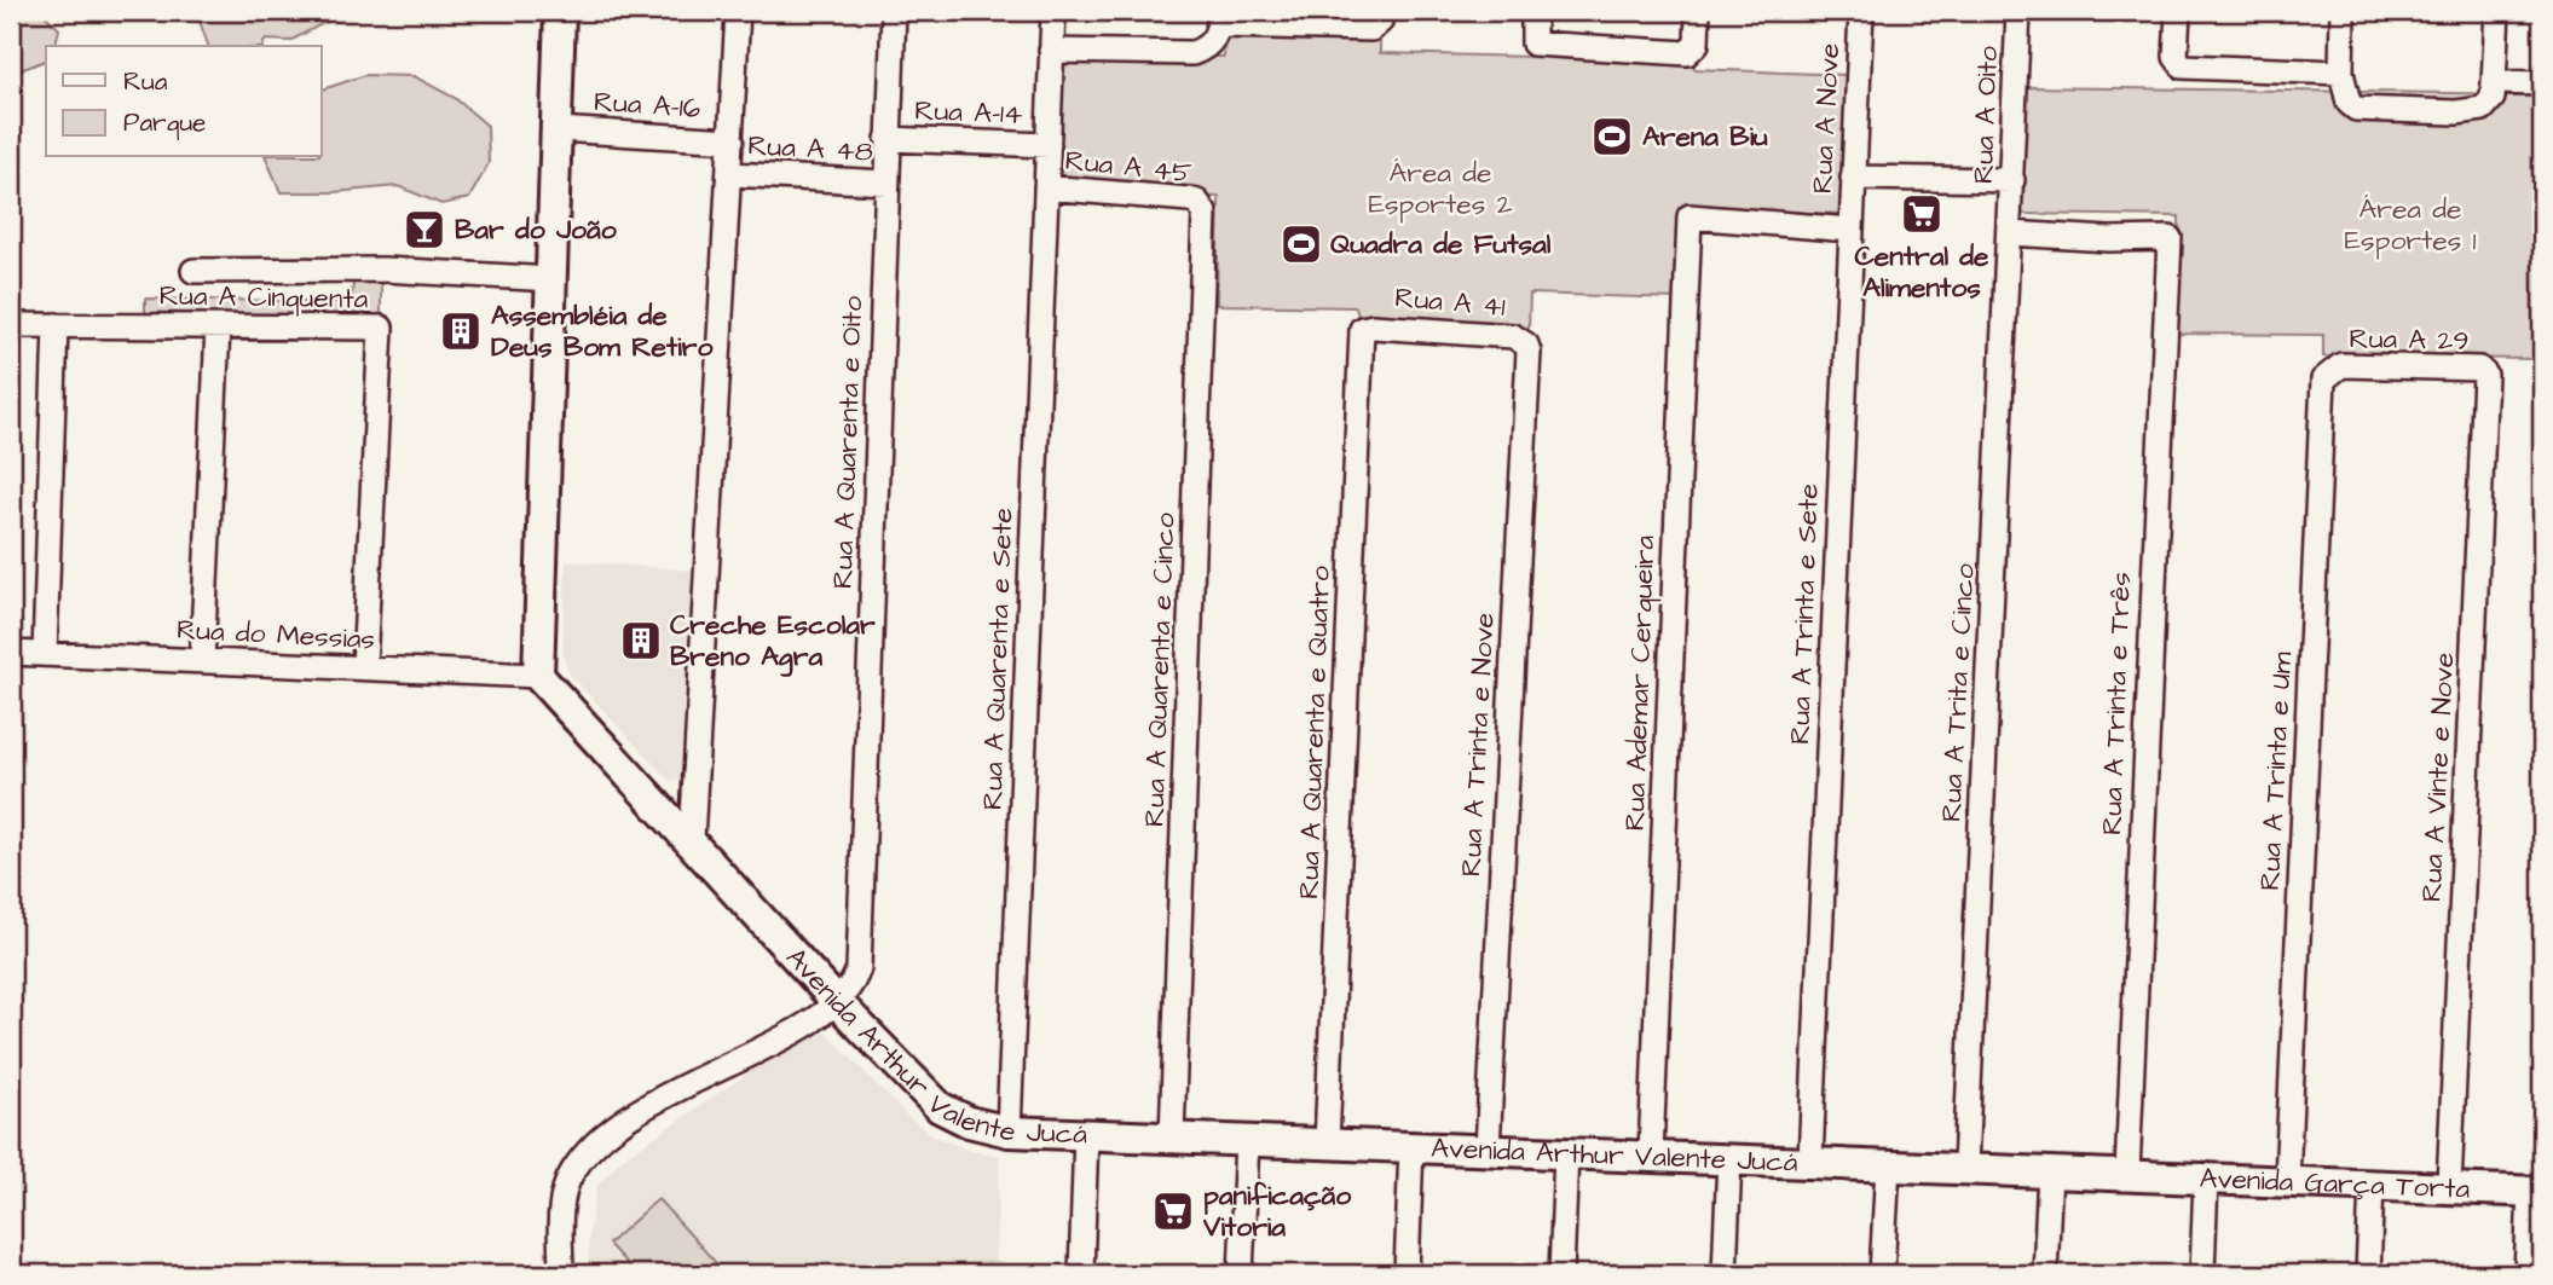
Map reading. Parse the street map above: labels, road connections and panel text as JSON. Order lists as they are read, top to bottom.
{
  "streets": {
    "street": [
      "Rua A-16",
      "Rua A-14",
      "Rua A Oito",
      "Rua A Nove",
      "Rua A 48",
      "Rua A 45",
      "Rua A Cinquenta",
      "Rua A 41",
      "Rua A 29",
      "Rua A Quarenta e Oito",
      "Rua A Trinta e Sete",
      "Rua do Messias",
      "Rua A Quarenta e Sete",
      "Rua A Quarenta e Cinco",
      "Rua Ademar Cerqueira",
      "Rua A Trita e Cinco",
      "Rua A Trinta e Três",
      "Rua A Quarenta e Quatro",
      "Rua A Trinta e Nove",
      "Rua A Trinta e Um",
      "Rua A Vinte e Nove",
      "Avenida Arthur Valente Jucá",
      "Avenida Garça Torta"
    ]
  },
  "crossings": [
    ["Rua A-14", "Rua A Quarenta e Oito"],
    ["Rua A-14", "Rua A Quarenta e Sete"],
    ["Rua A Oito", "Rua A Trita e Cinco"],
    ["Rua A Oito", "Rua A Trinta e Três"],
    ["Rua A Nove", "Rua A Trinta e Sete"],
    ["Rua A Nove", "Rua Ademar Cerqueira"],
    ["Rua A 48", "Rua A Quarenta e Oito"],
    ["Rua A 45", "Rua A Quarenta e Sete"],
    ["Rua A 45", "Rua A Quarenta e Cinco"],
    ["Rua A Cinquenta", "Rua do Messias"],
    ["Rua A 41", "Rua A Quarenta e Quatro"],
    ["Rua A 41", "Rua A Trinta e Nove"],
    ["Rua A 29", "Rua A Trinta e Um"],
    ["Rua A 29", "Rua A Vinte e Nove"],
    ["Rua A Quarenta e Oito", "Avenida Arthur Valente Jucá"],
    ["Rua A Trinta e Sete", "Rua Ademar Cerqueira"],
    ["Rua A Trinta e Sete", "Avenida Arthur Valente Jucá"],
    ["Rua do Messias", "Avenida Arthur Valente Jucá"],
    ["Rua A Quarenta e Sete", "Avenida Arthur Valente Jucá"],
    ["Rua A Quarenta e Cinco", "Avenida Arthur Valente Jucá"],
    ["Rua Ademar Cerqueira", "Avenida Arthur Valente Jucá"],
    ["Rua A Trita e Cinco", "Rua A Trinta e Três"],
    ["Rua A Trita e Cinco", "Avenida Arthur Valente Jucá"],
    ["Rua A Trinta e Três", "Avenida Arthur Valente Jucá"],
    ["Rua A Trinta e Três", "Avenida Garça Torta"],
    ["Rua A Quarenta e Quatro", "Avenida Arthur Valente Jucá"],
    ["Rua A Trinta e Nove", "Avenida Arthur Valente Jucá"],
    ["Rua A Trinta e Um", "Avenida Garça Torta"],
    ["Rua A Vinte e Nove", "Avenida Garça Torta"],
    ["Avenida Arthur Valente Jucá", "Avenida Garça Torta"]
  ],
  "parks": ["Área de Esportes 2", "Área de Esportes 1"],
  "places": {
    "sports": ["Arena Biu", "Quadra de Futsal"],
    "supermarket": ["Central de Alimentos", "panificação Vitoria"],
    "bar": ["Bar do João"],
    "building": ["Assembléia de Deus Bom Retiro", "Creche Escolar Breno Agra"]
  },
  "legend": ["Rua", "Parque"]
}
